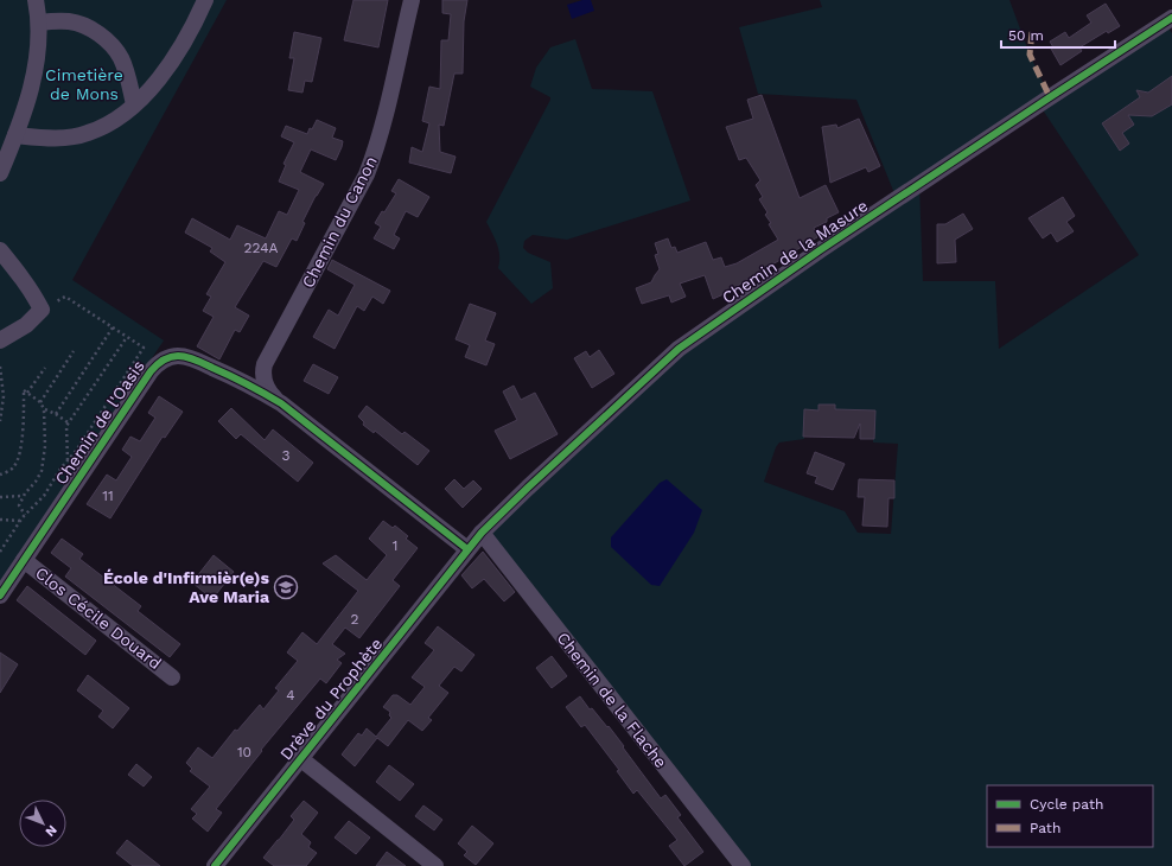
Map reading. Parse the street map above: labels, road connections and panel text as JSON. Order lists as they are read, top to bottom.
{
  "streets": {
    "street": [
      "Chemin du Canon",
      "Chemin de la Masure",
      "Chemin de l'Oasis",
      "Clos Cécile Douard",
      "Drève du Prophète",
      "Chemin de la Flache"
    ]
  },
  "crossings": [
    ["Chemin du Canon", "Chemin de l'Oasis"],
    ["Chemin de la Masure", "Chemin de l'Oasis"],
    ["Chemin de la Masure", "Drève du Prophète"],
    ["Chemin de la Masure", "Chemin de la Flache"],
    ["Chemin de l'Oasis", "Clos Cécile Douard"],
    ["Chemin de l'Oasis", "Drève du Prophète"]
  ],
  "parks": ["Cimetière de Mons"],
  "places": {
    "school or university": ["École d'Infirmièr(e)s Ave Maria"]
  },
  "house_numbers": [
    "224A",
    "3",
    "11",
    "1",
    "2",
    "4",
    "10"
  ],
  "legend": ["Cycle path", "Path"],
  "scale_bar": "50 m",
  "north": "bottom right"
}
